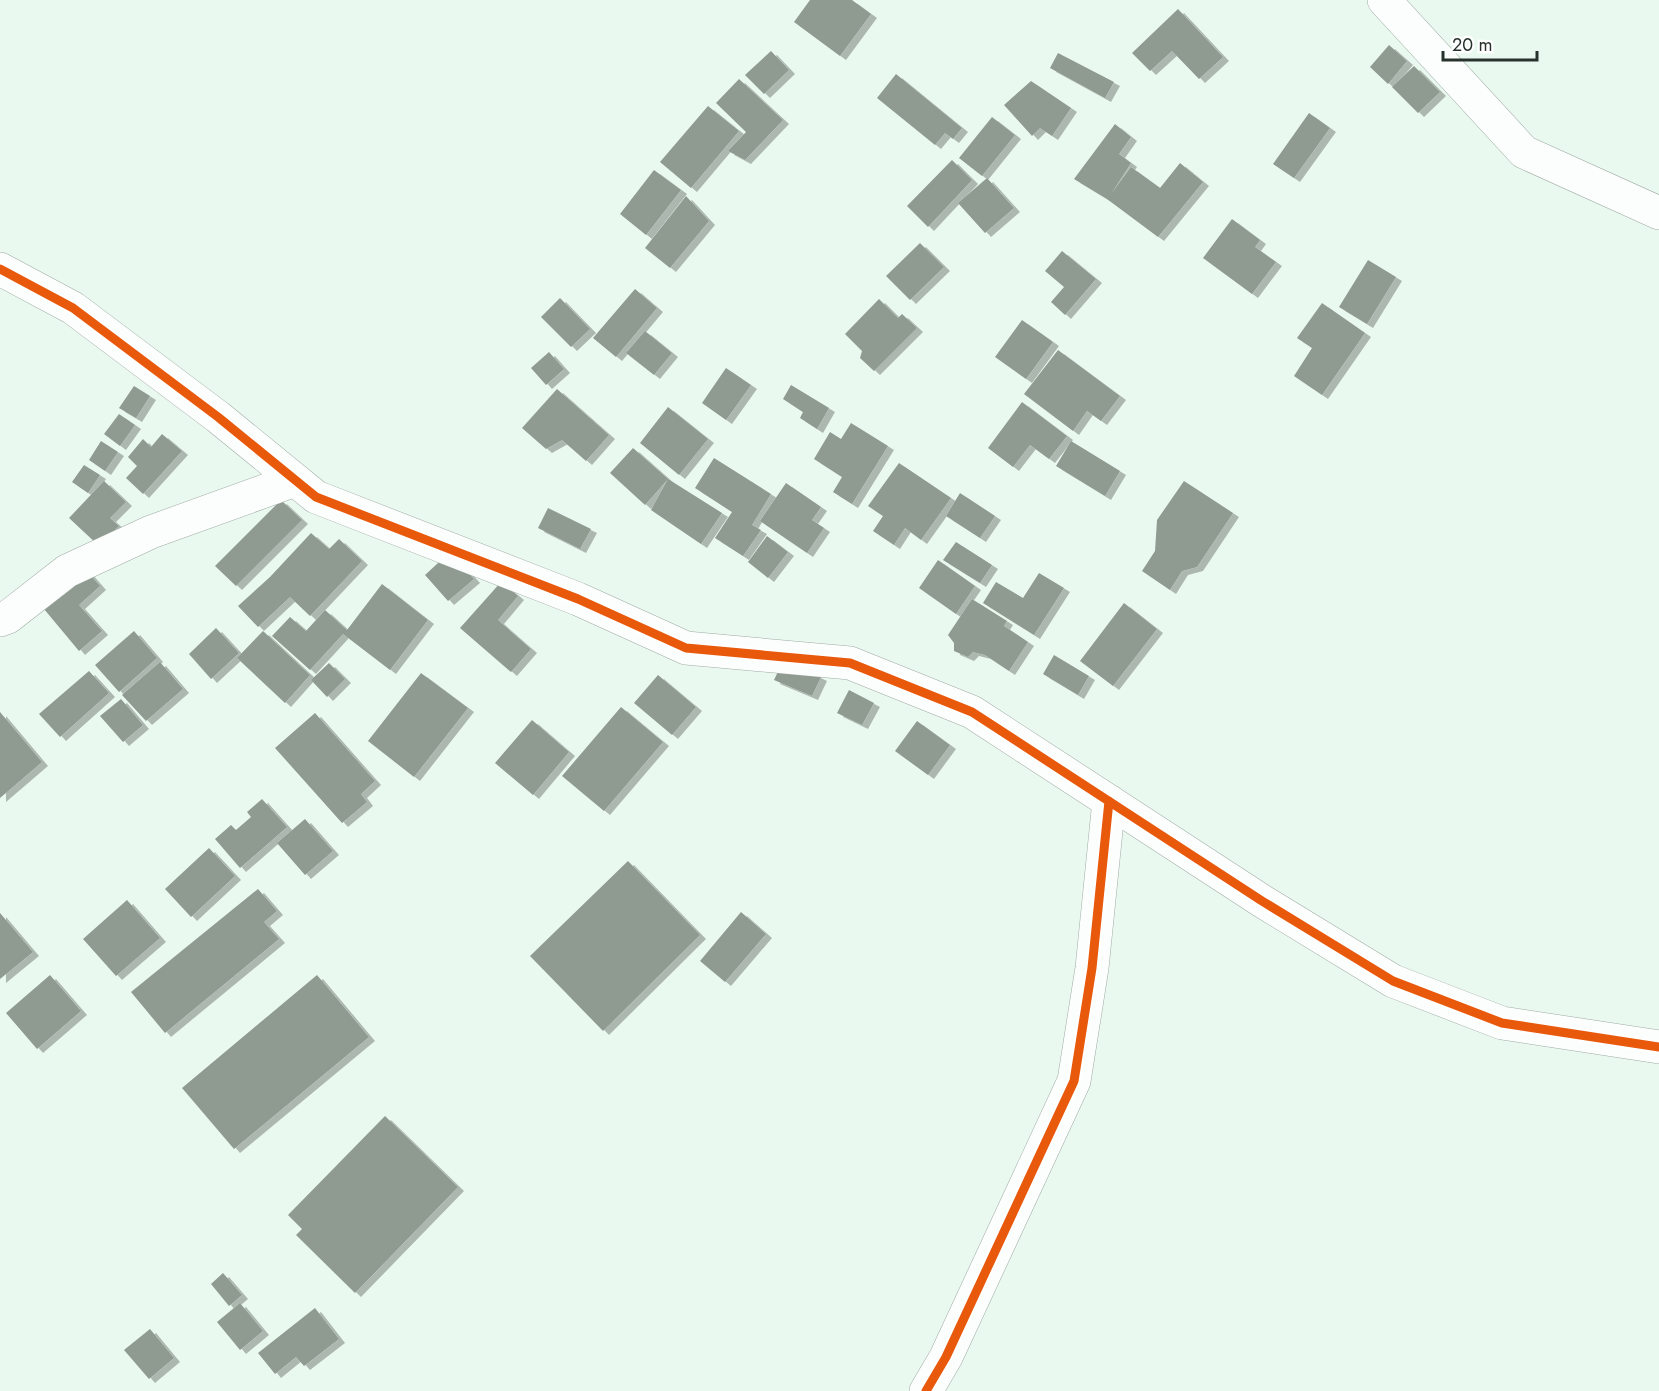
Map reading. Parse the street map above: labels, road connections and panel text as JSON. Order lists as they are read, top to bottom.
{
  "scale_bar": "20 m"
}
